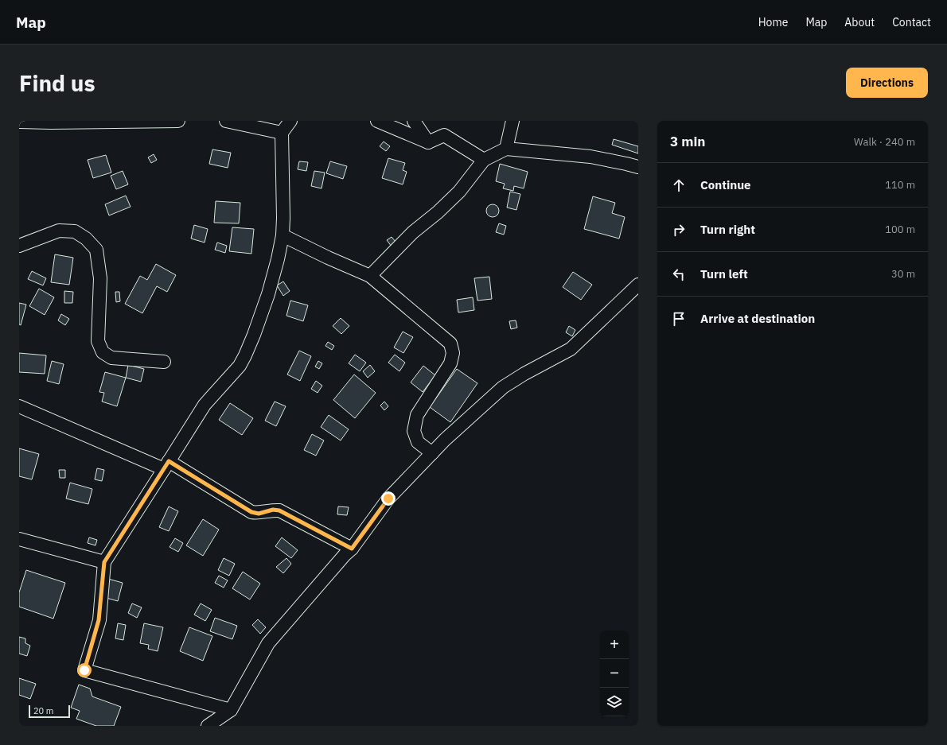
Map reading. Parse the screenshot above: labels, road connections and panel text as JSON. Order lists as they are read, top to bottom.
{
  "scale_bar": "20 m",
  "page": {
    "header": "Map",
    "nav": [
      "Home",
      "Map",
      "About",
      "Contact"
    ],
    "buttons": "Directions",
    "title": "Find us",
    "heading": ["3 min", "Walk · 240 m"],
    "list": [
      ["Continue", "110 m"],
      ["Turn right", "100 m"],
      ["Turn left", "30 m"],
      "Arrive at destination"
    ],
    "map_buttons": ["+", "−"],
    "scale": "20 m"
  }
}
